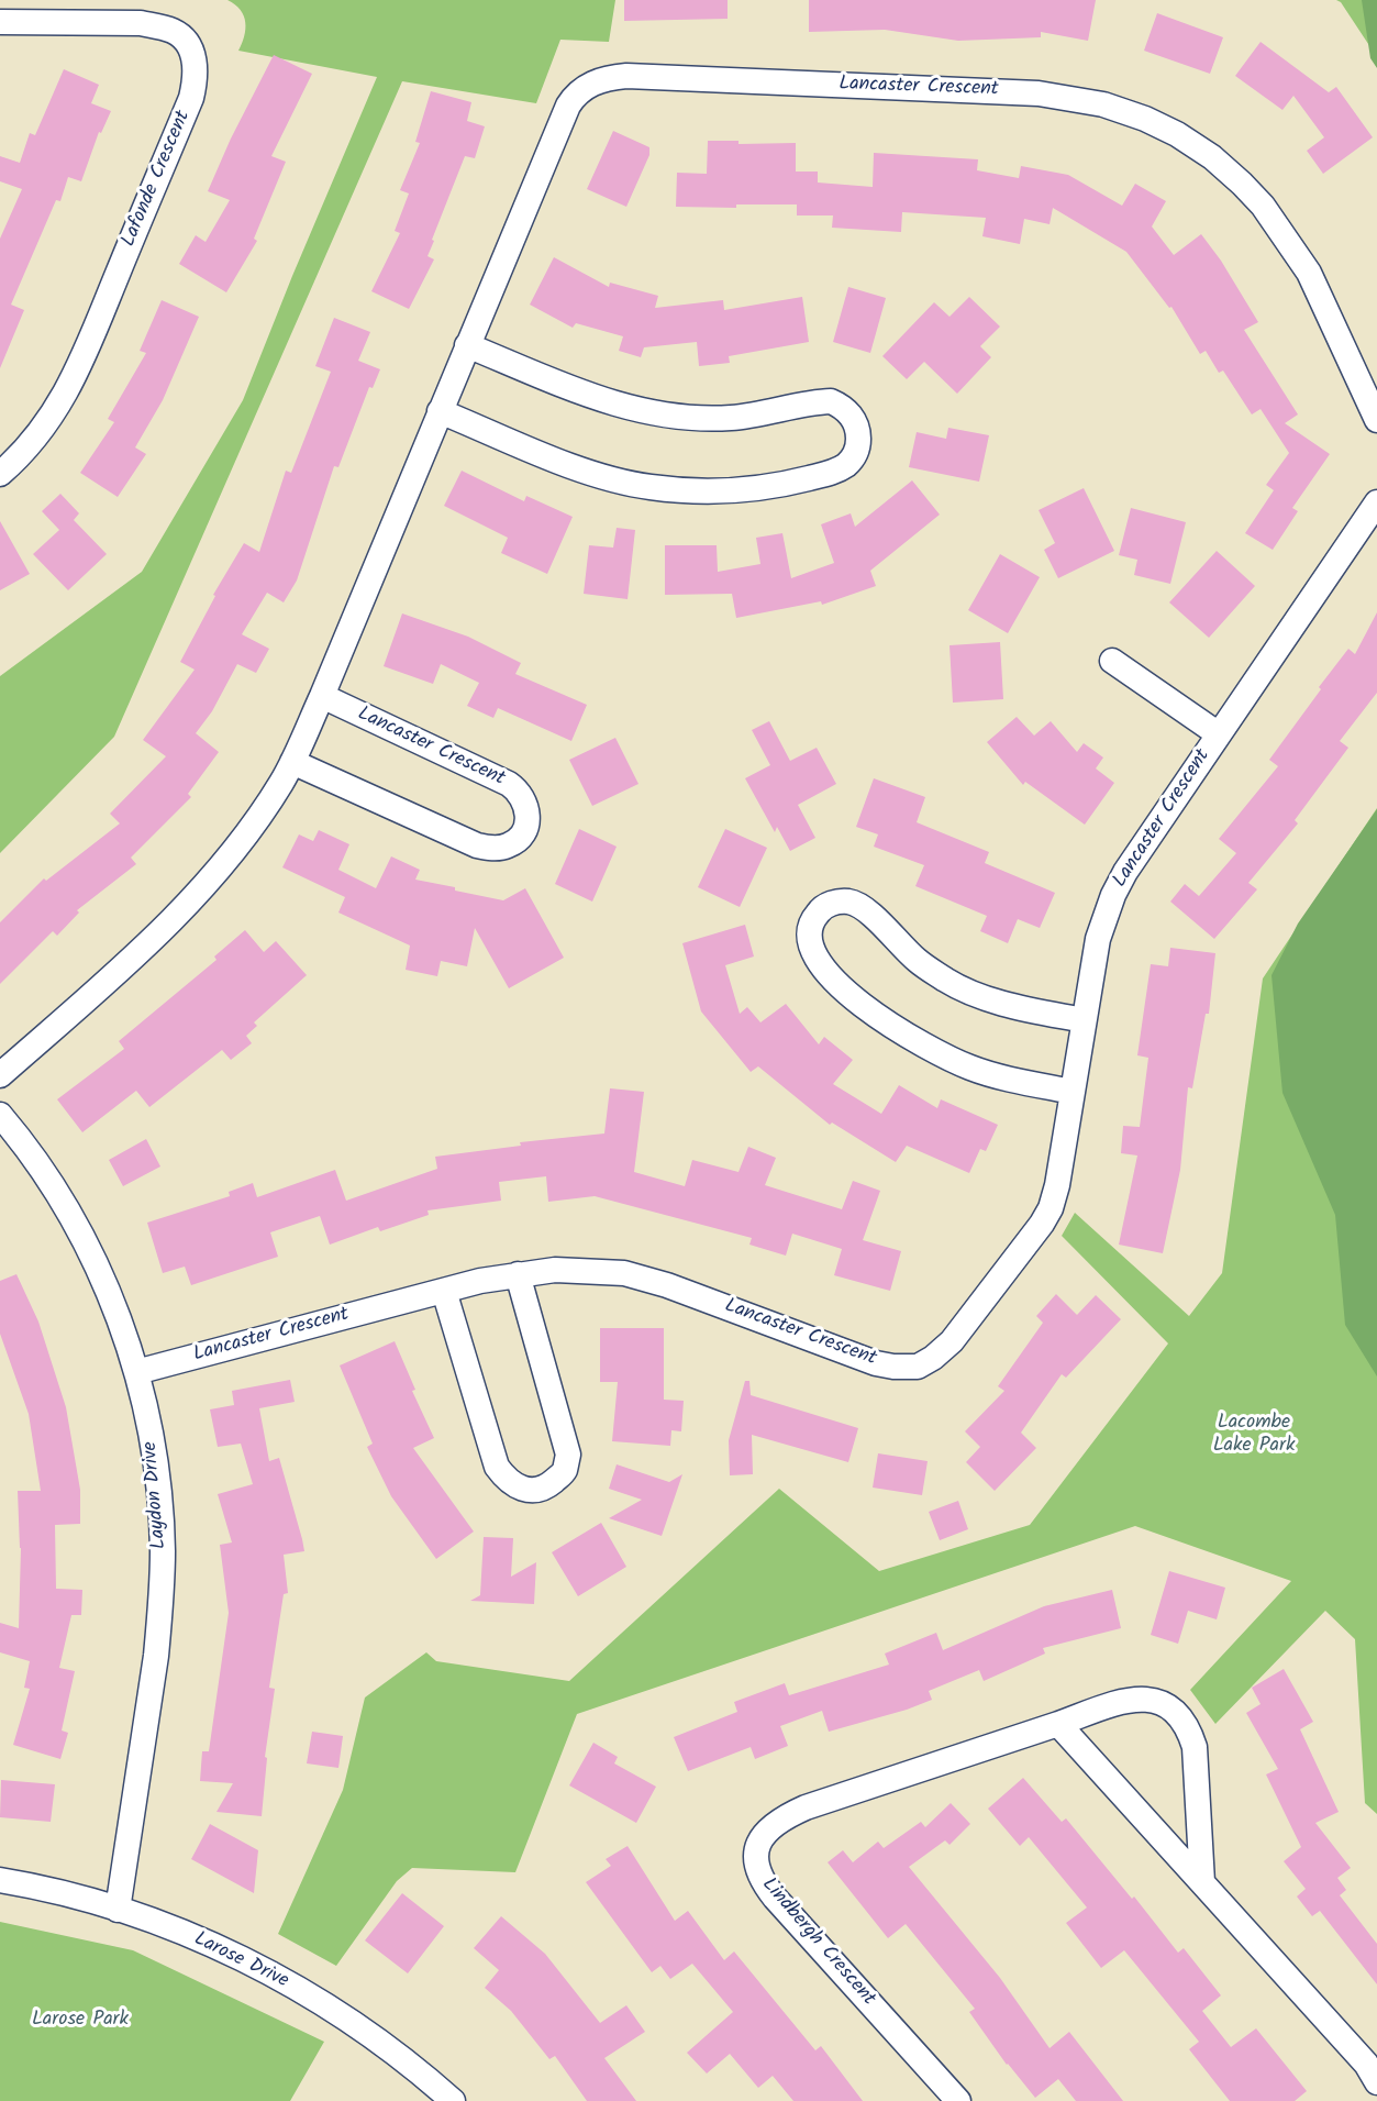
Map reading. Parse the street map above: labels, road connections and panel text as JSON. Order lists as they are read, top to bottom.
{
  "streets": {
    "street": [
      "Lancaster Crescent",
      "Lafonde Crescent",
      "Laydon Drive",
      "Lindbergh Crescent",
      "Larose Drive"
    ]
  },
  "crossings": [
    ["Lancaster Crescent", "Laydon Drive"],
    ["Laydon Drive", "Larose Drive"]
  ],
  "parks": ["Lacombe Lake Park", "Larose Park"]
}
